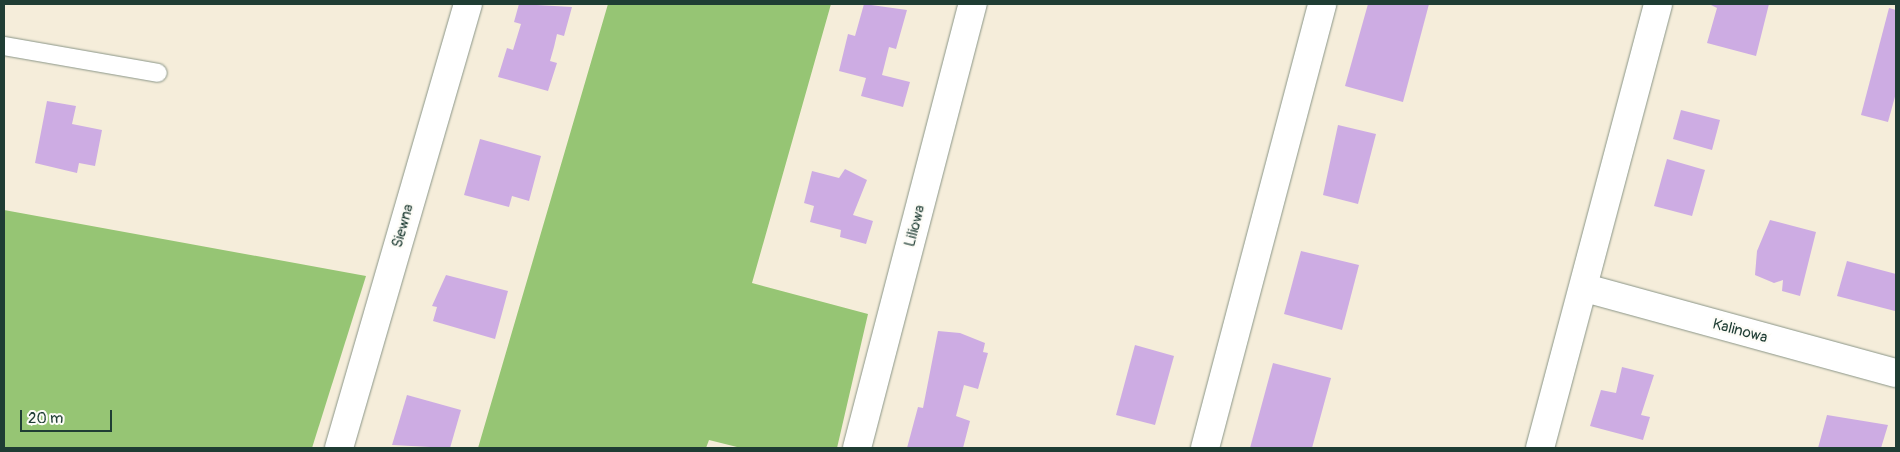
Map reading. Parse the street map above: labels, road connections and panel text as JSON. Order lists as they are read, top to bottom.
{
  "streets": {
    "street": ["Siewna", "Liliowa", "Kalinowa"]
  },
  "scale_bar": "20 m"
}
